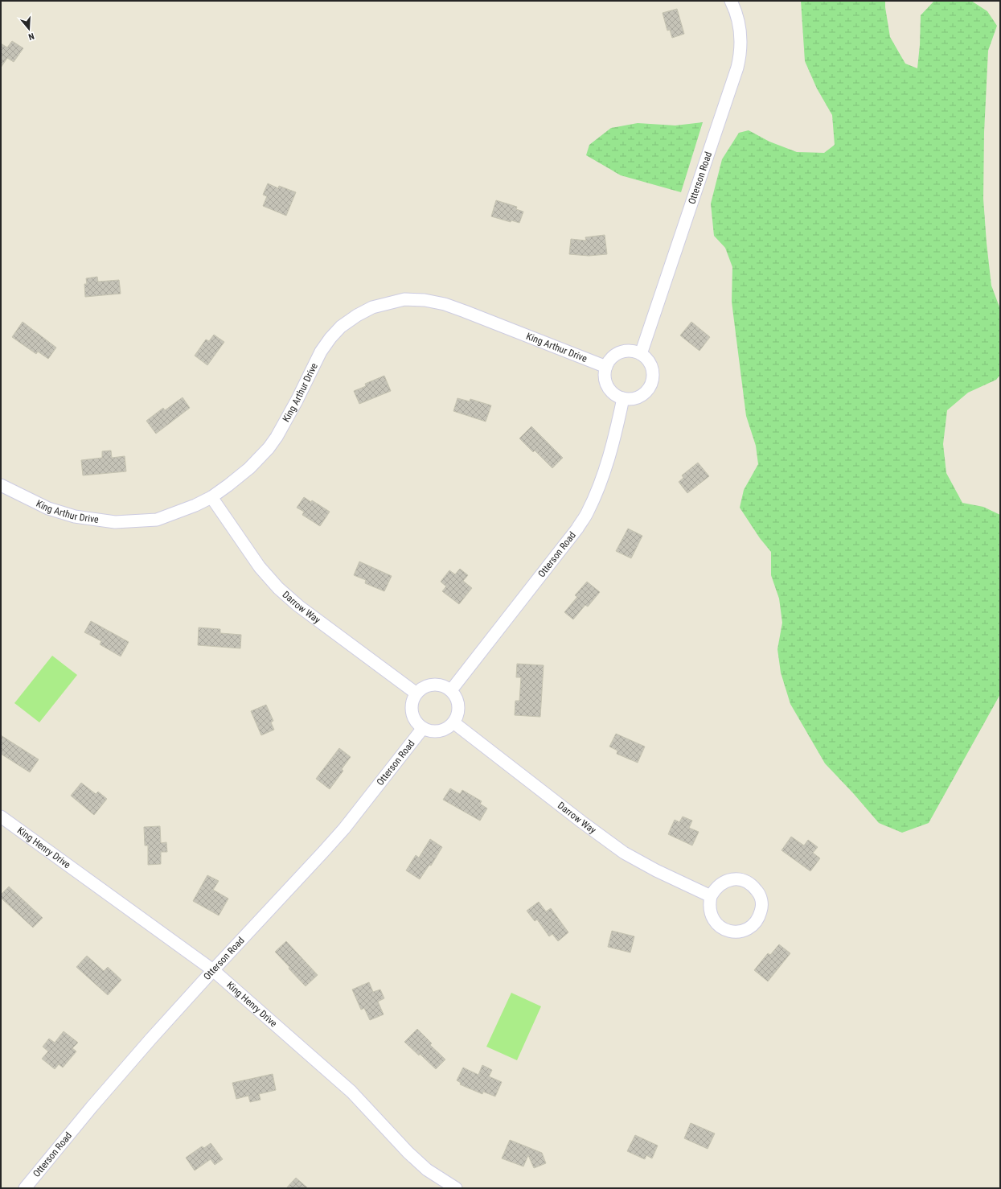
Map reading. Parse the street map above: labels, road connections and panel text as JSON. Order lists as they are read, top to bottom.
{
  "streets": {
    "street": [
      "Otterson Road",
      "King Arthur Drive",
      "Darrow Way",
      "King Henry Drive"
    ]
  },
  "crossings": [
    ["Otterson Road", "King Arthur Drive"],
    ["Otterson Road", "Darrow Way"],
    ["Otterson Road", "King Henry Drive"],
    ["King Arthur Drive", "Darrow Way"]
  ],
  "north": "bottom"
}
